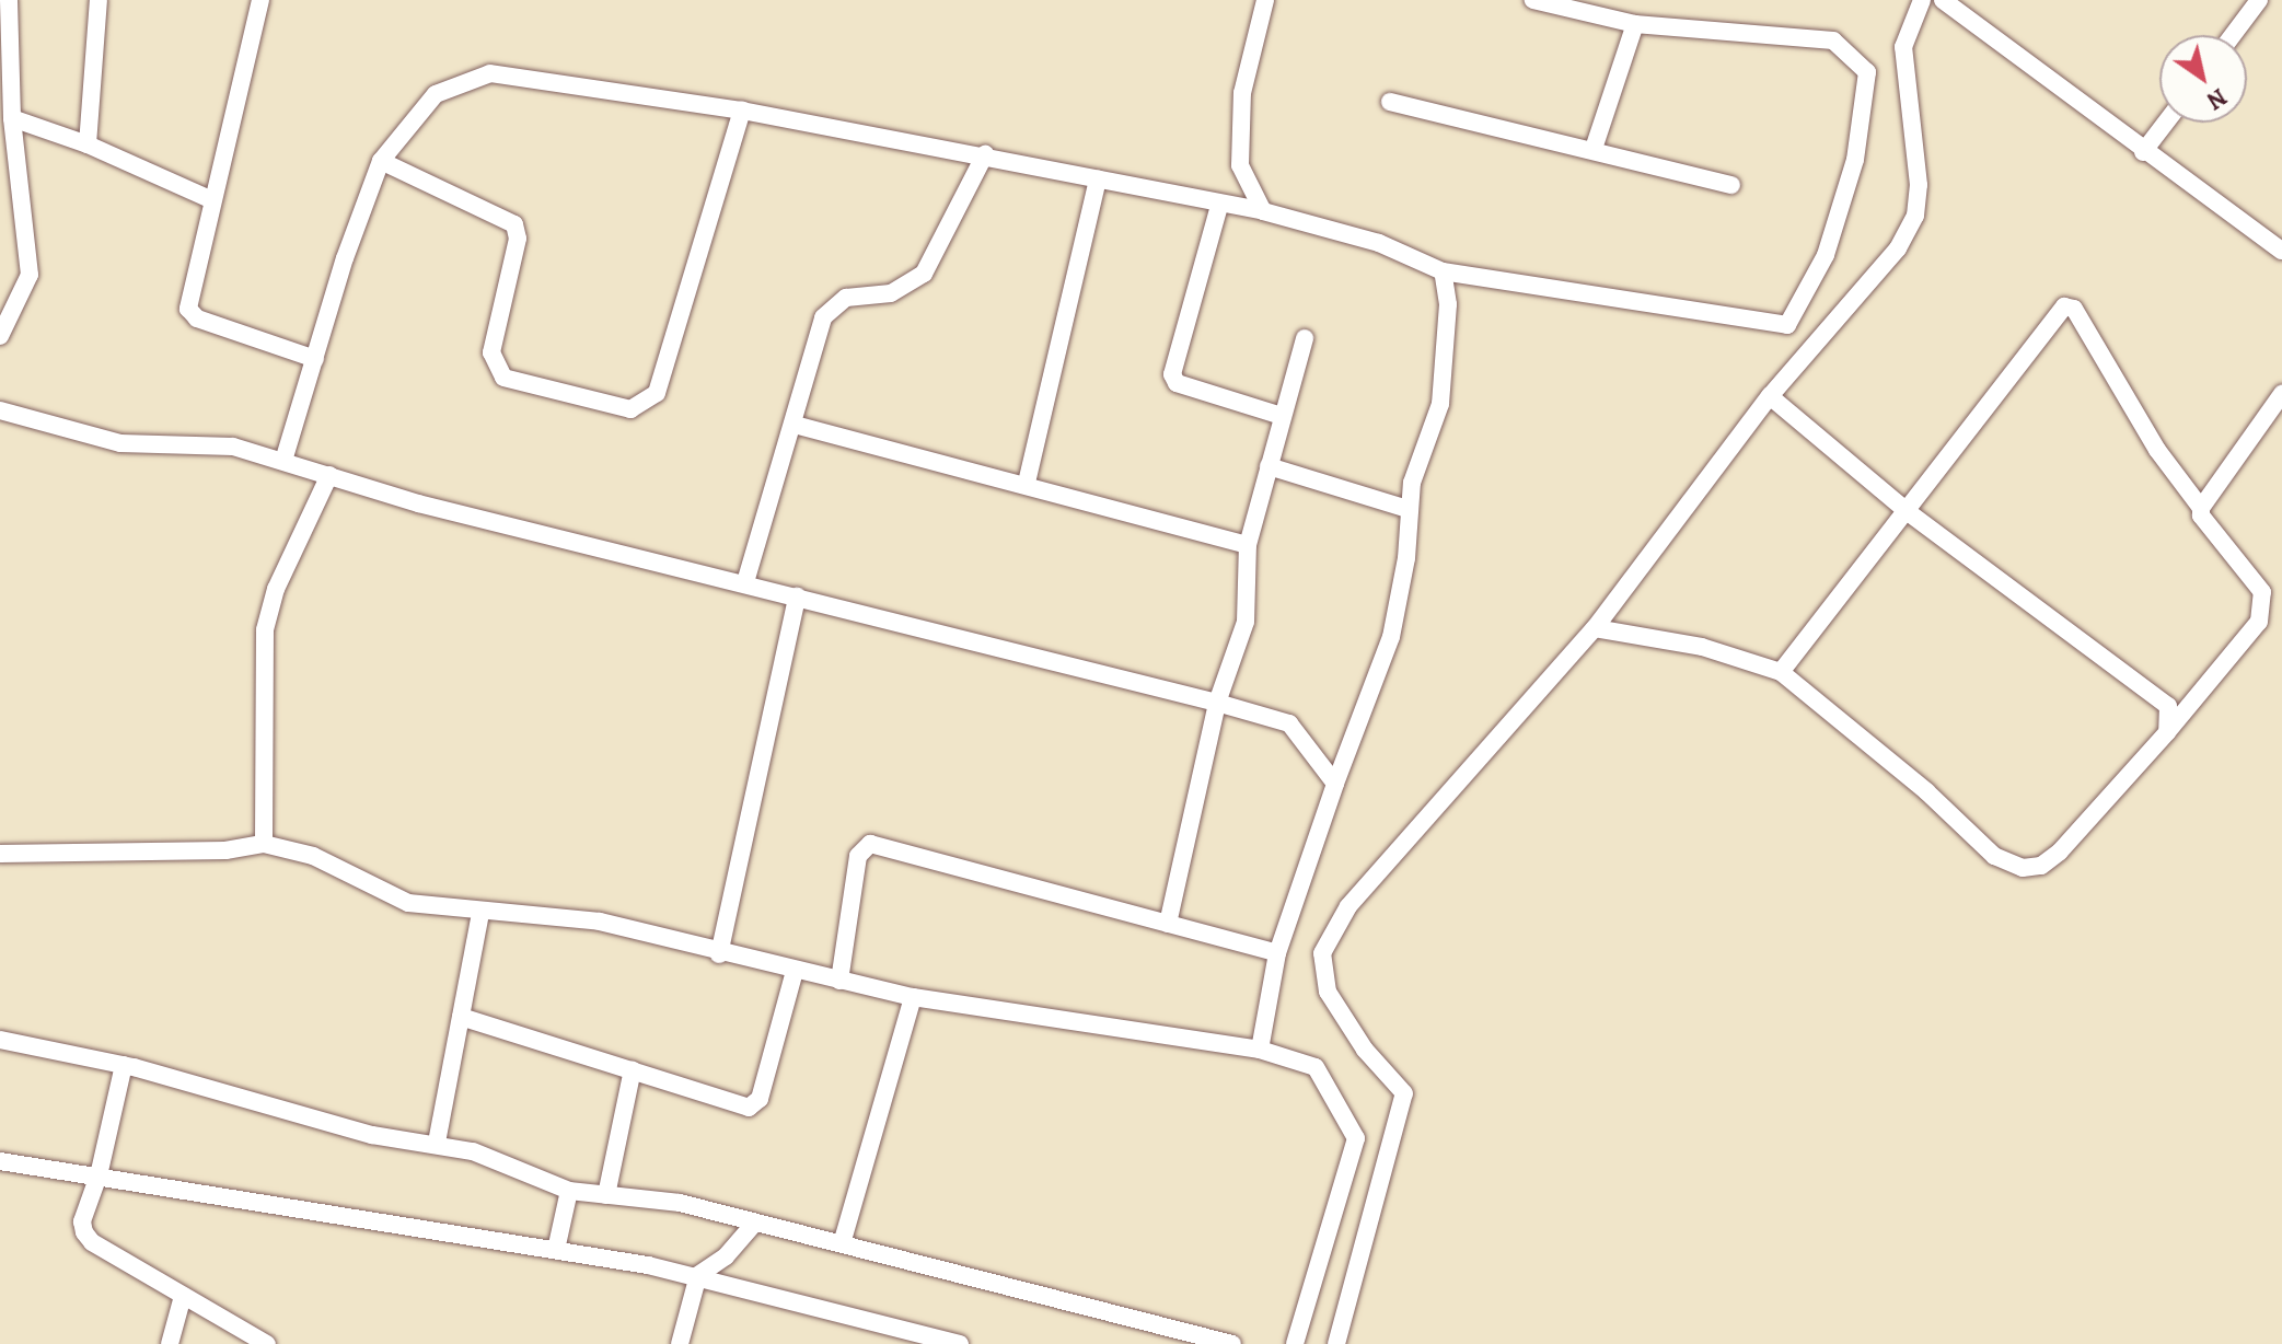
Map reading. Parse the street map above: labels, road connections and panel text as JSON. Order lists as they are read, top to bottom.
{
  "north": "bottom right"
}
